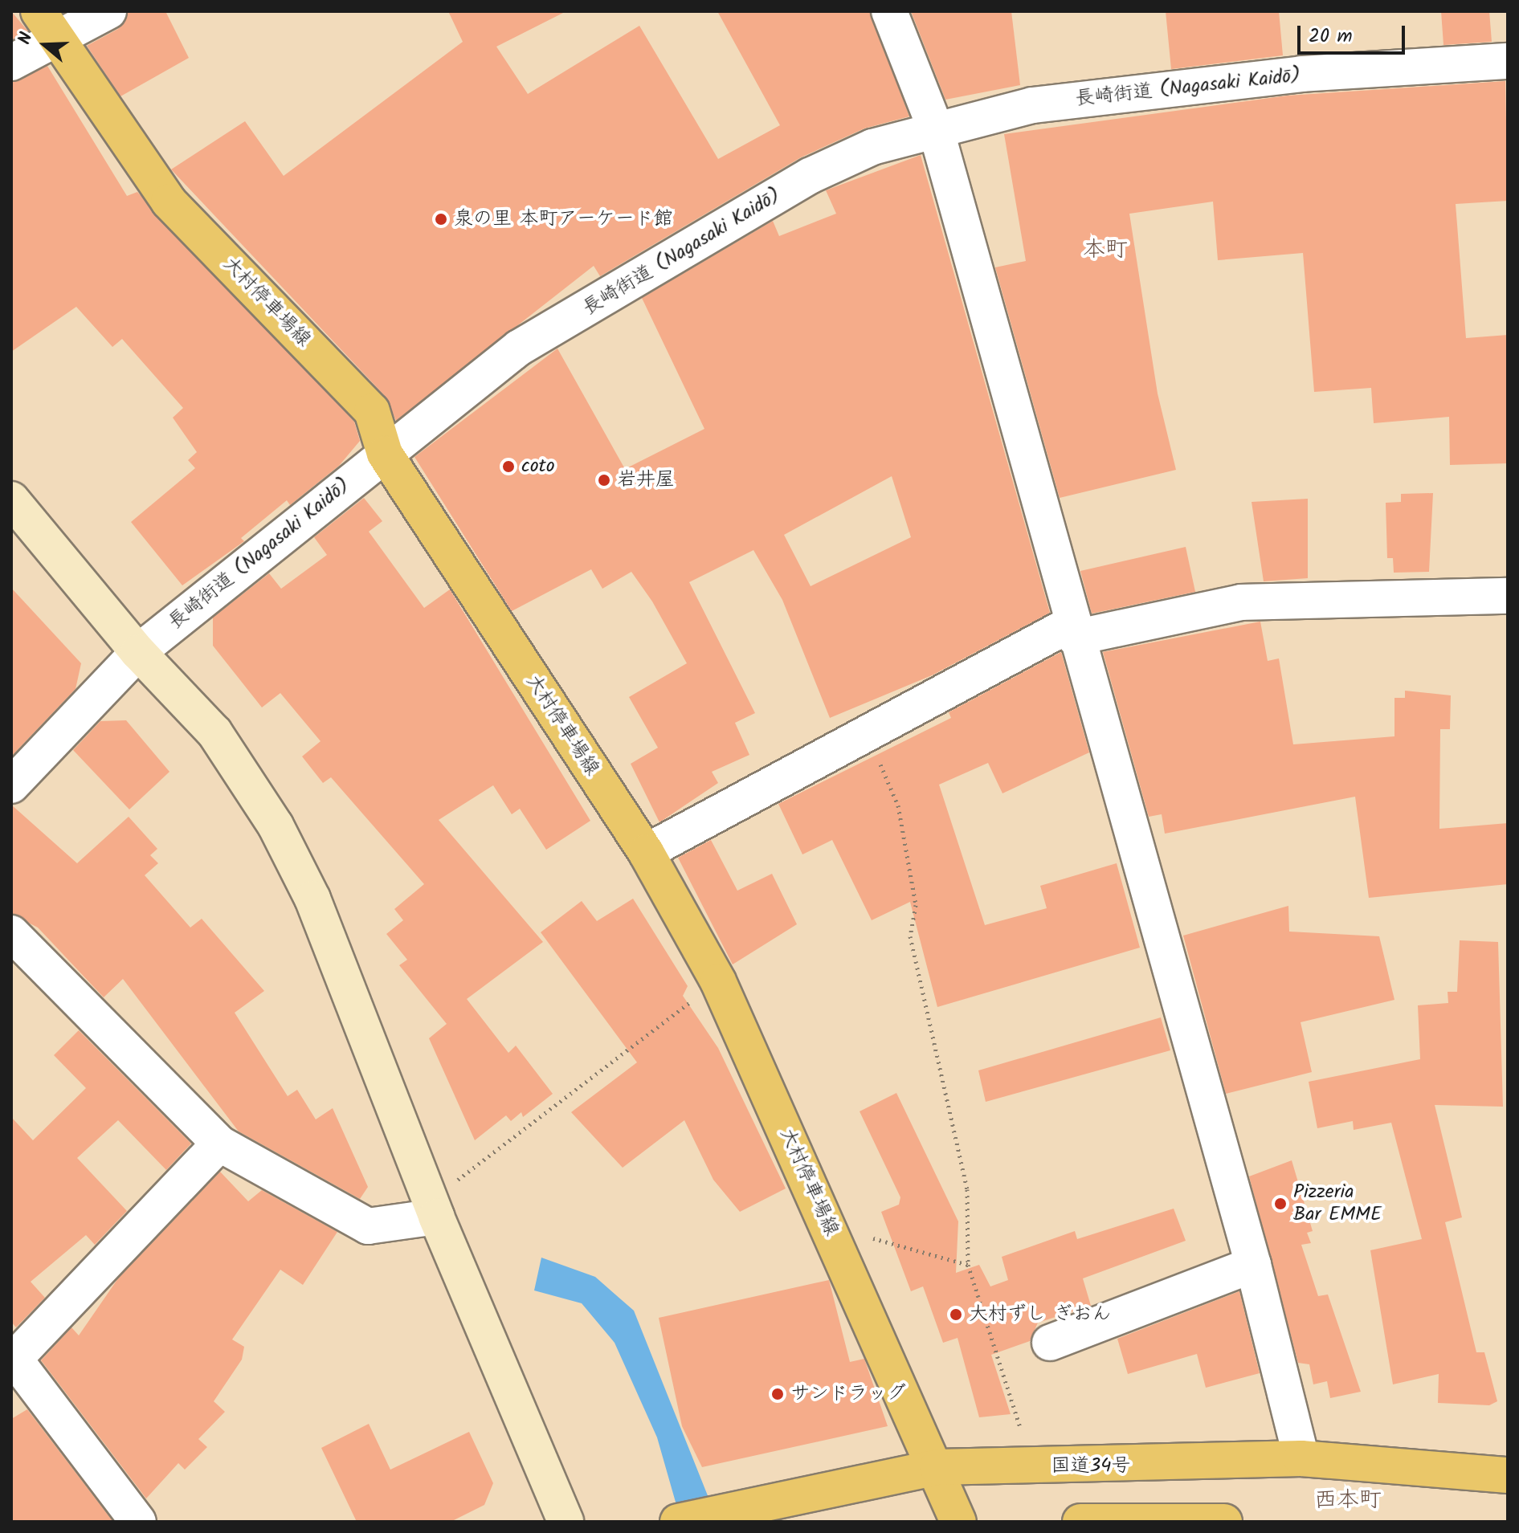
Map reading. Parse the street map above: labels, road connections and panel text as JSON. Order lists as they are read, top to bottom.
{
  "streets": {
    "main road": ["大村停車場線", "国道34号"],
    "street": ["長崎街道 (Nagasaki Kaidō)"]
  },
  "crossings": [
    ["長崎街道 (Nagasaki Kaidō)", "大村停車場線"],
    ["大村停車場線", "国道34号"]
  ],
  "districts": ["本町", "西本町"],
  "places": [
    "泉の里 本町アーケード館",
    "coto",
    "岩井屋",
    "Pizzeria Bar EMME",
    "大村ずし ぎおん",
    "サンドラッグ"
  ],
  "scale_bar": "20 m",
  "north": "left"
}
